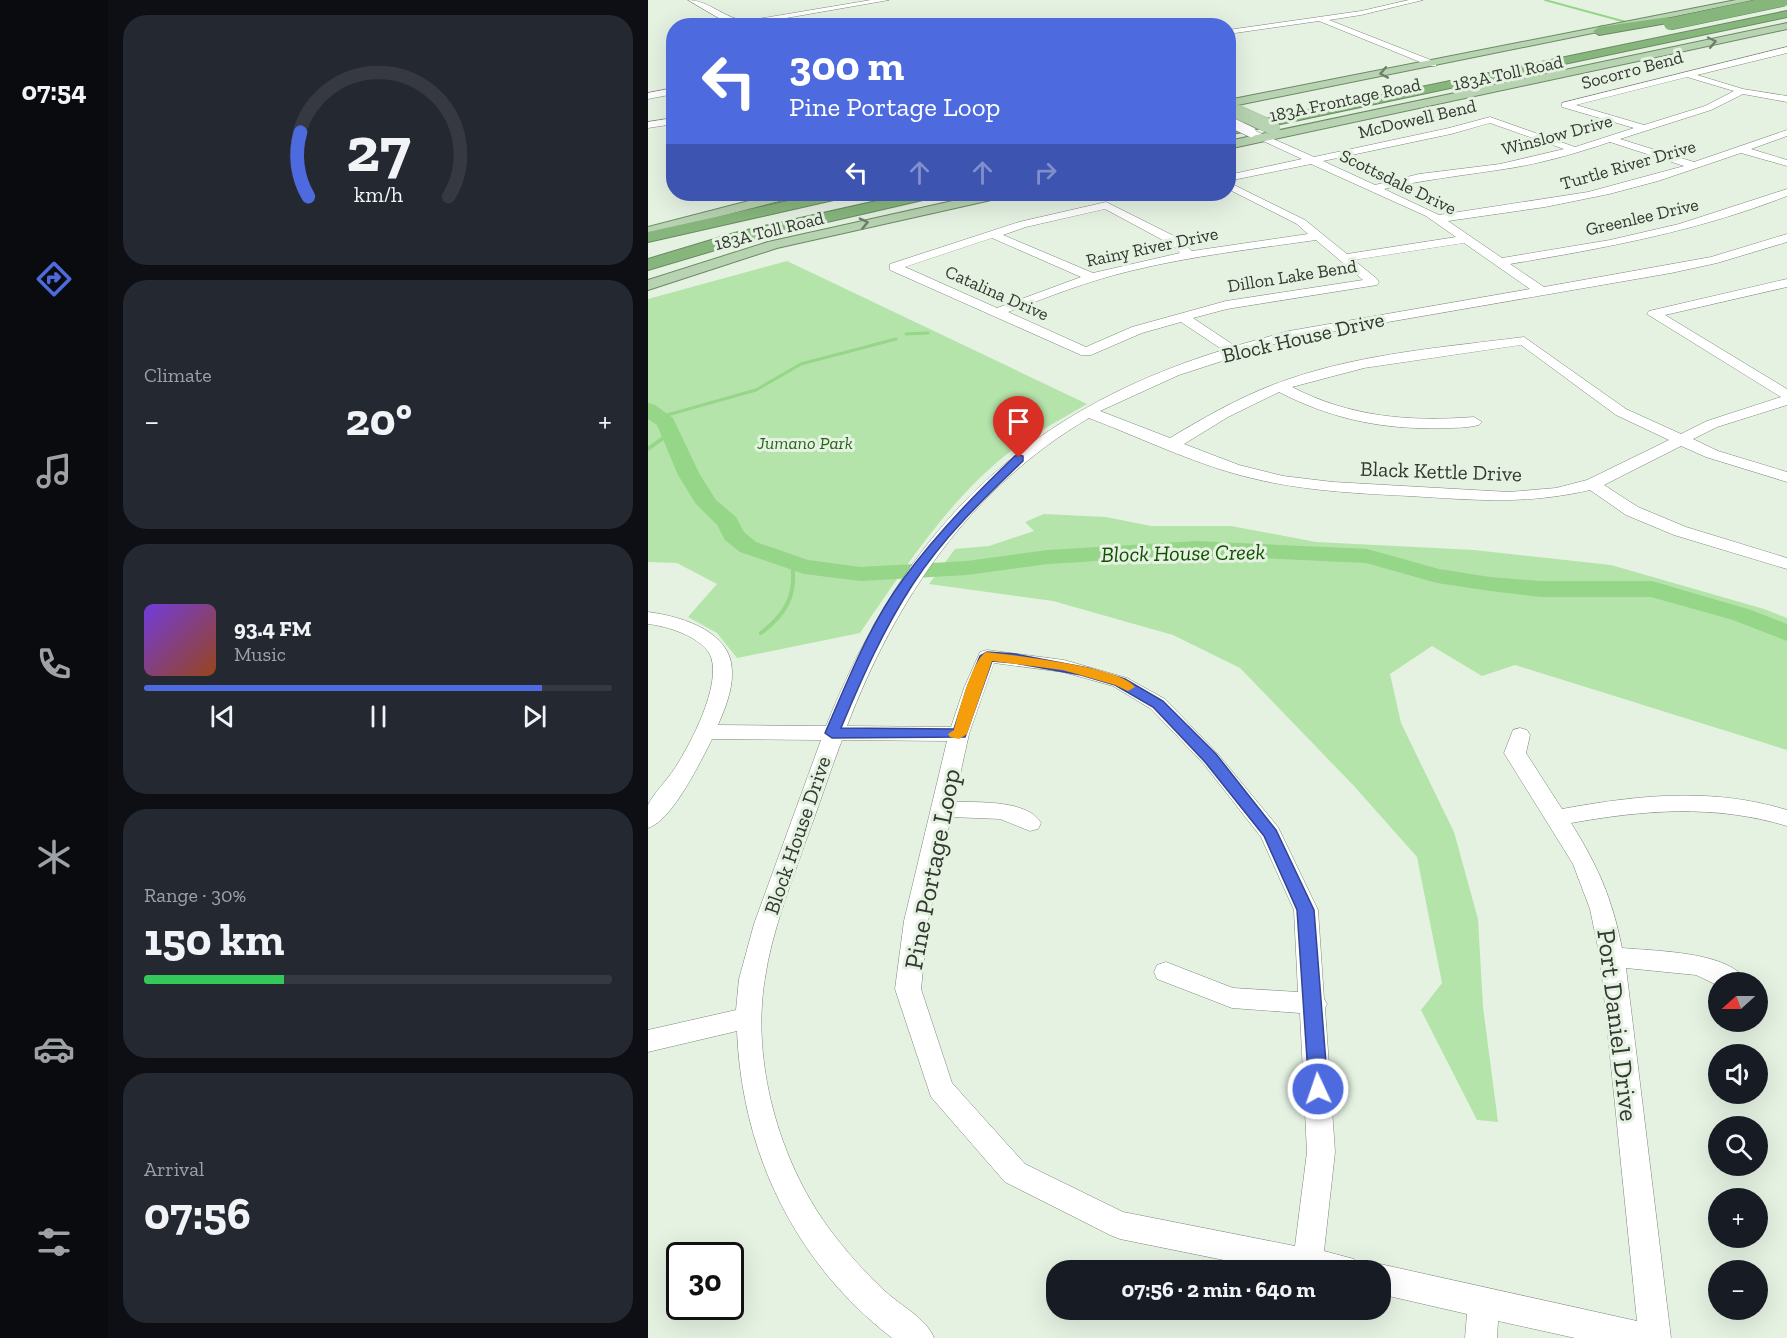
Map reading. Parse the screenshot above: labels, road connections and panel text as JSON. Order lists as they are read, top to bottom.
{
  "streets": {
    "highway": ["183A Toll Road"],
    "main road": ["183A Frontage Road"],
    "street": [
      "Socorro Bend",
      "McDowell Bend",
      "Winslow Drive",
      "Turtle River Drive",
      "Scottsdale Drive",
      "Greenlee Drive",
      "Rainy River Drive",
      "Dillon Lake Bend",
      "Catalina Drive",
      "Block House Drive",
      "Black Kettle Drive",
      "Pine Portage Loop",
      "Port Daniel Drive"
    ]
  },
  "crossings": [
    ["Socorro Bend", "Winslow Drive"],
    ["183A Frontage Road", "Scottsdale Drive"],
    ["McDowell Bend", "Winslow Drive"],
    ["McDowell Bend", "Scottsdale Drive"],
    ["Winslow Drive", "Scottsdale Drive"],
    ["Turtle River Drive", "Scottsdale Drive"],
    ["Scottsdale Drive", "Greenlee Drive"],
    ["Scottsdale Drive", "Block House Drive"],
    ["Rainy River Drive", "Dillon Lake Bend"],
    ["Rainy River Drive", "Catalina Drive"],
    ["Dillon Lake Bend", "Catalina Drive"],
    ["Block House Drive", "Black Kettle Drive"]
  ],
  "water": ["Block House Creek"],
  "parks": ["Jumano Park"],
  "north": "left",
  "page": {
    "tabs": "07:54",
    "turn": ["300 m", "Pine Portage Loop"],
    "tile": [
      "Climate",
      ["Range · 30%", "150 km"],
      ["Arrival", "07:56"]
    ],
    "heat": ["−", "20°", "+"],
    "song": ["93.4 FM", "Music"],
    "map_buttons": ["+", "−"],
    "limit": "30",
    "trip": "07:56 · 2 min · 640 m",
    "gauge": ["27", "km/h"]
  }
}
